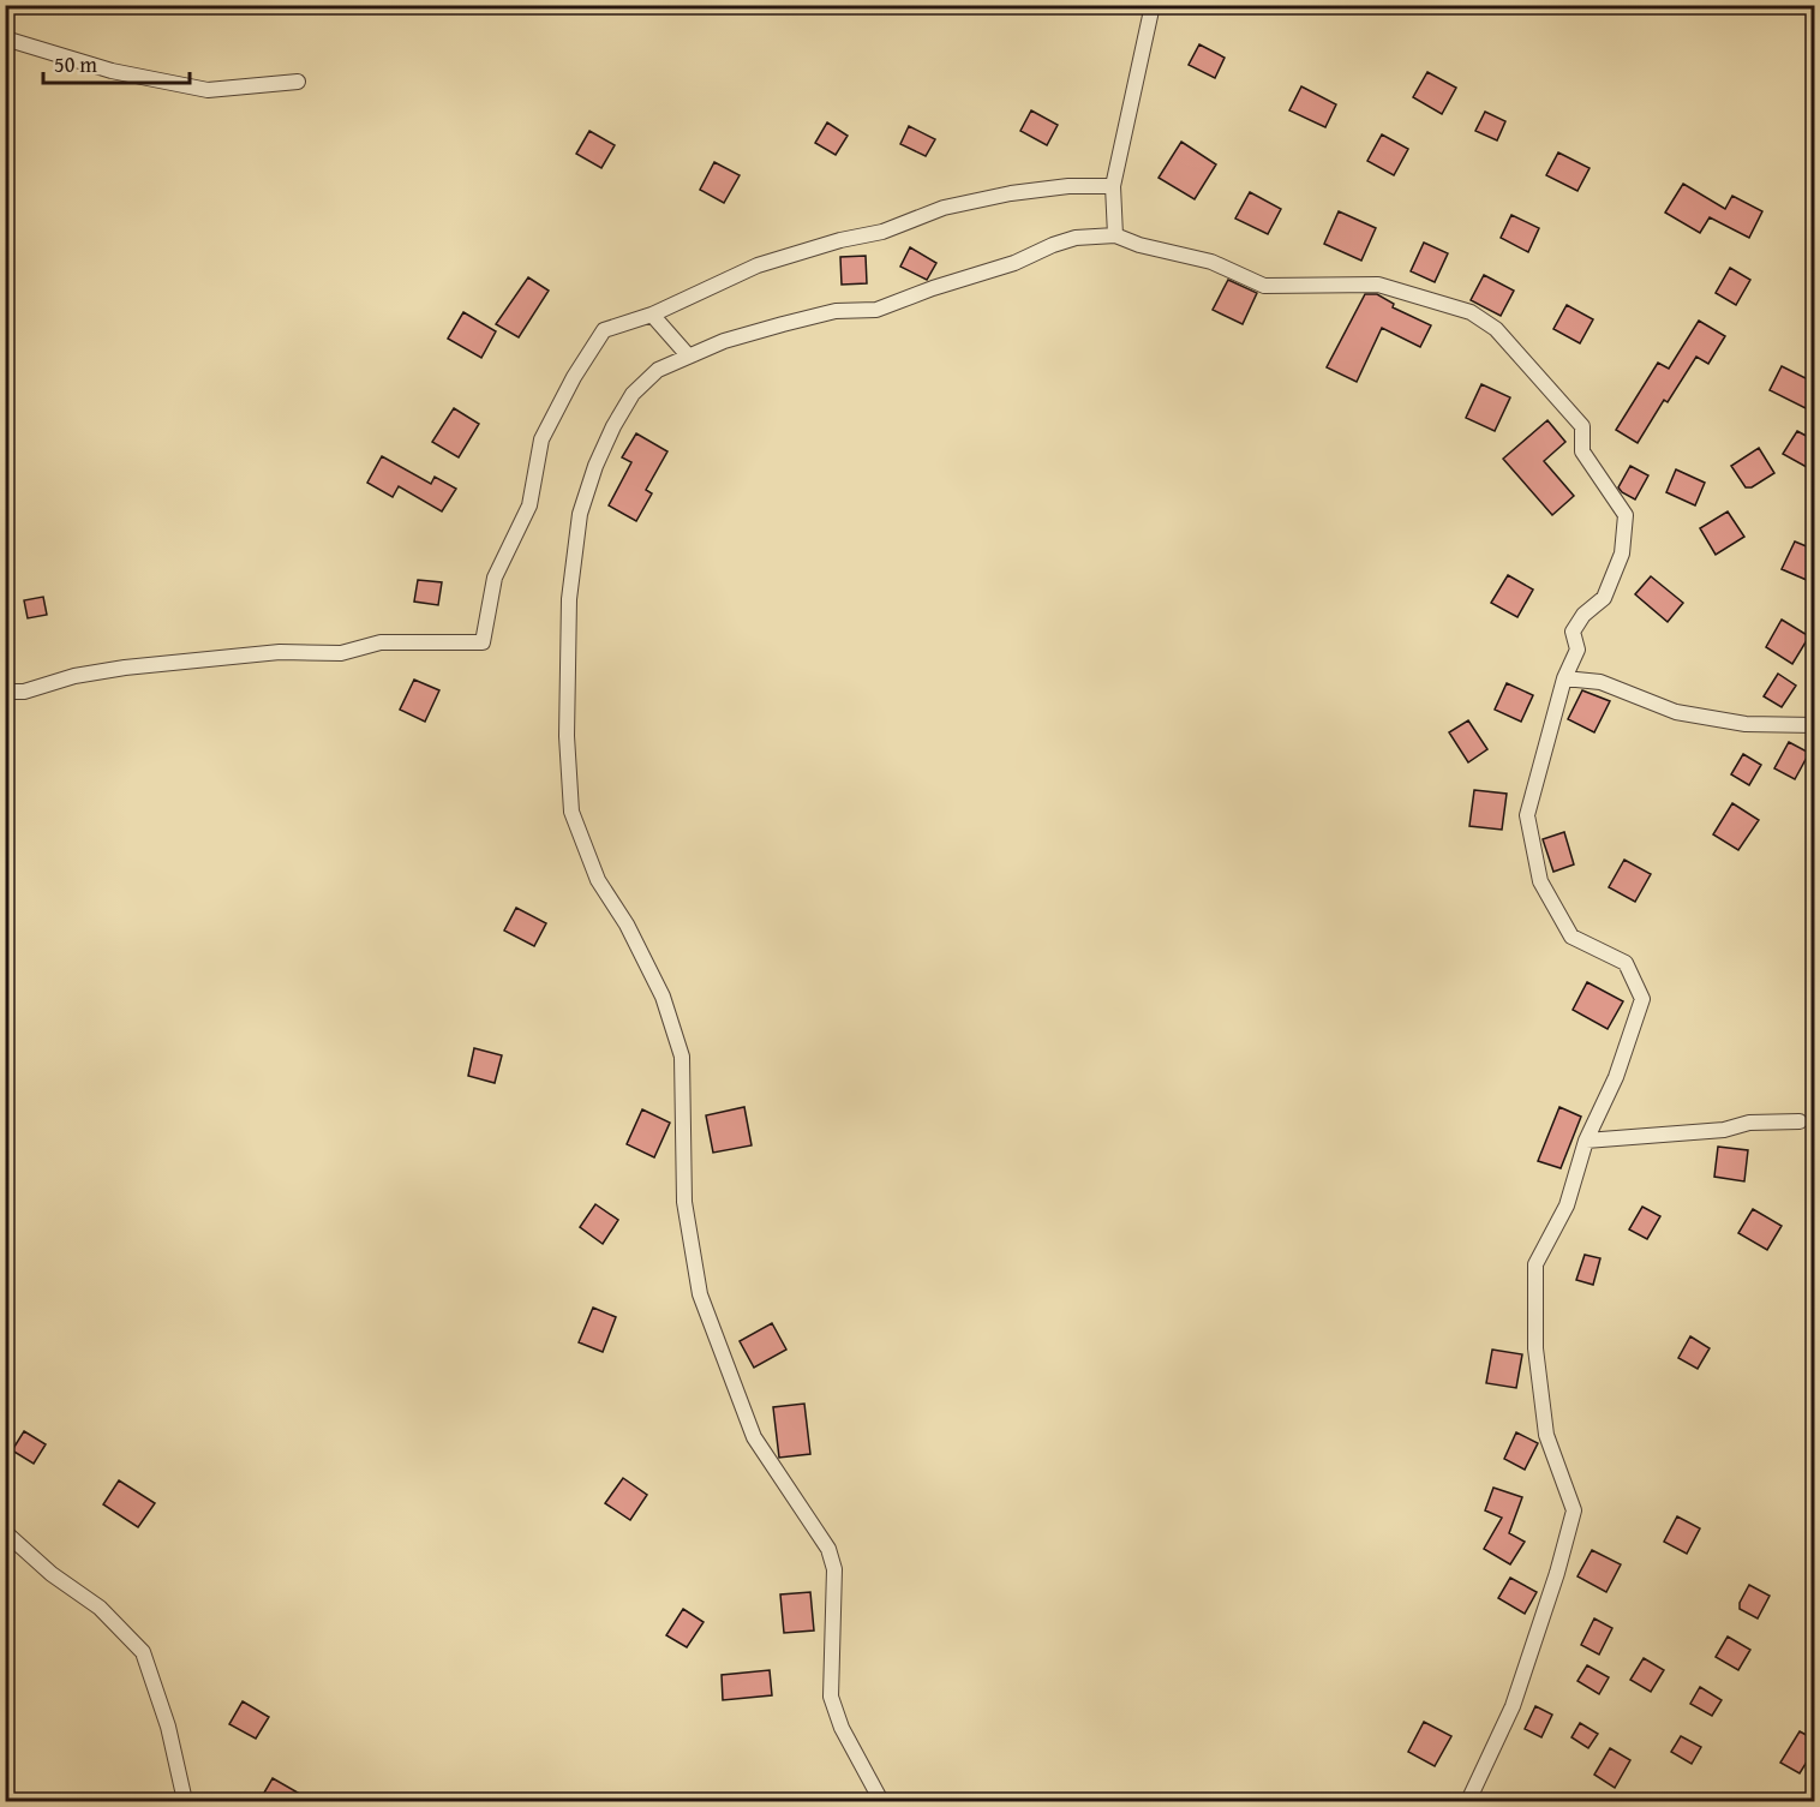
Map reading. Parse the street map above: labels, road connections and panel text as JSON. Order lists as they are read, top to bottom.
{
  "scale_bar": "50 m"
}
